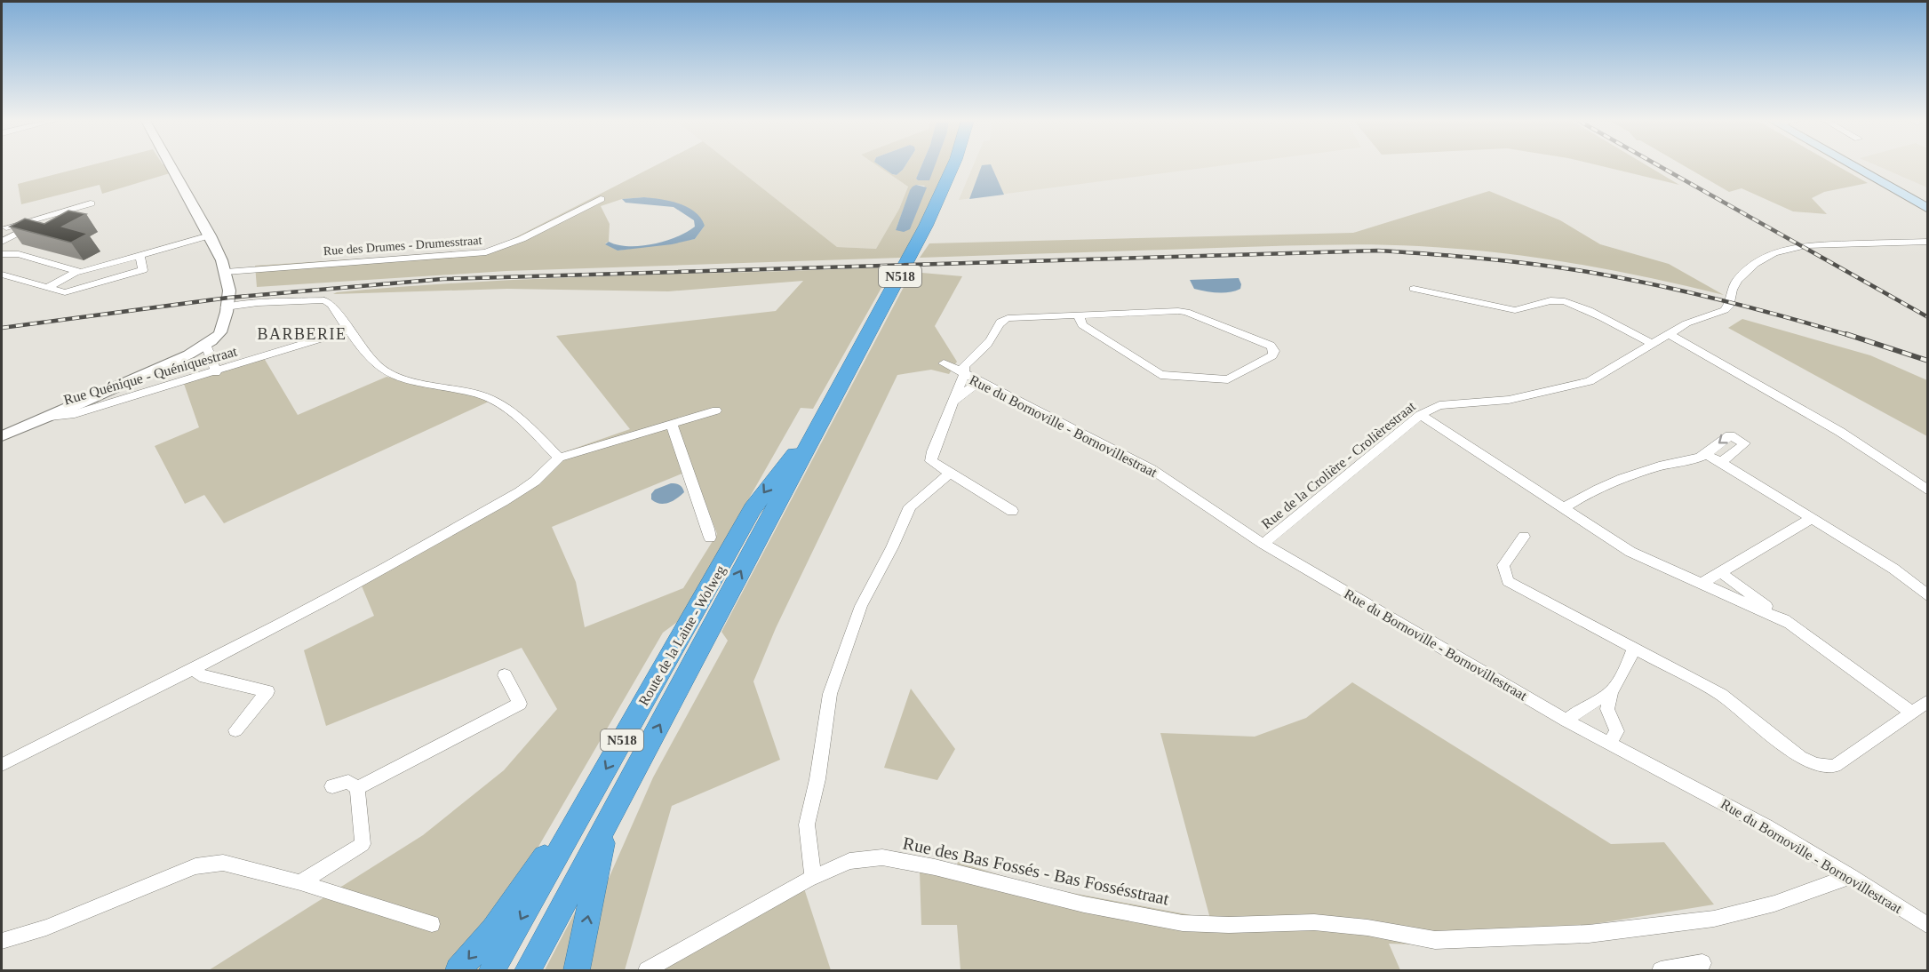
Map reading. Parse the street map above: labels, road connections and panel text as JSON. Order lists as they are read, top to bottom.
{
  "streets": {
    "highway": ["N518", "Route de la Laine - Wolweg"],
    "street": [
      "Rue des Drumes - Drumesstraat",
      "Rue Quénique - Quéniquestraat",
      "Rue du Bornoville - Bornovillestraat",
      "Rue de la Crolière - Crolièrestraat",
      "Rue des Bas Fossés - Bas Fossésstraat"
    ]
  },
  "crossings": [
    ["Rue du Bornoville - Bornovillestraat", "Rue de la Crolière - Crolièrestraat"],
    ["Rue du Bornoville - Bornovillestraat", "Rue des Bas Fossés - Bas Fossésstraat"]
  ],
  "districts": ["BARBERIE"]
}
